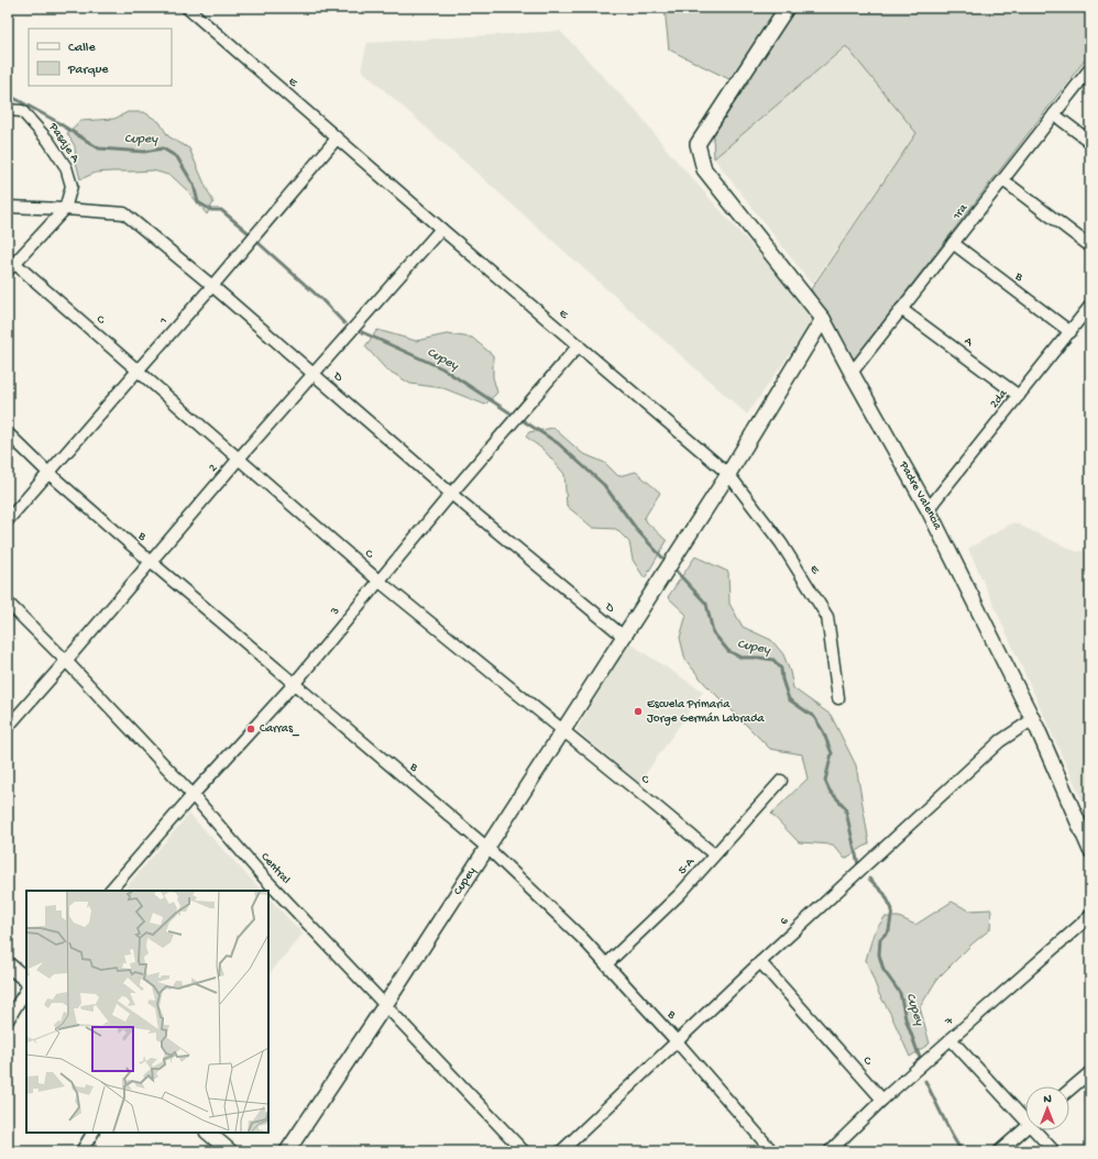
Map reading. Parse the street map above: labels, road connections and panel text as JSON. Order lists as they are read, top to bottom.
{
  "streets": {
    "street": [
      "E",
      "Pasaje A",
      "1ra",
      "B",
      "C",
      "1",
      "A",
      "D",
      "2da",
      "2",
      "Padre Valencia",
      "3",
      "5-A",
      "Central",
      "Cupey",
      "6",
      "7"
    ]
  },
  "crossings": [
    ["E", "1"],
    ["E", "2"],
    ["E", "3"],
    ["E", "Cupey"],
    ["Pasaje A", "D"],
    ["1ra", "B"],
    ["1ra", "A"],
    ["1ra", "Padre Valencia"],
    ["B", "1"],
    ["B", "2da"],
    ["B", "2"],
    ["B", "3"],
    ["B", "5-A"],
    ["B", "Cupey"],
    ["B", "6"],
    ["C", "1"],
    ["C", "2"],
    ["C", "3"],
    ["C", "5-A"],
    ["C", "Cupey"],
    ["C", "6"],
    ["C", "7"],
    ["1", "D"],
    ["A", "2da"],
    ["D", "2"],
    ["D", "3"],
    ["D", "Cupey"],
    ["2da", "Padre Valencia"],
    ["2", "Central"],
    ["Padre Valencia", "Cupey"],
    ["Padre Valencia", "6"],
    ["3", "Central"],
    ["Central", "Cupey"]
  ],
  "water": ["Cupey"],
  "places": ["Escuela Primaria Jorge Germán Labrada", "Carras_"],
  "legend": ["Calle", "Parque"],
  "north": "top"
}
